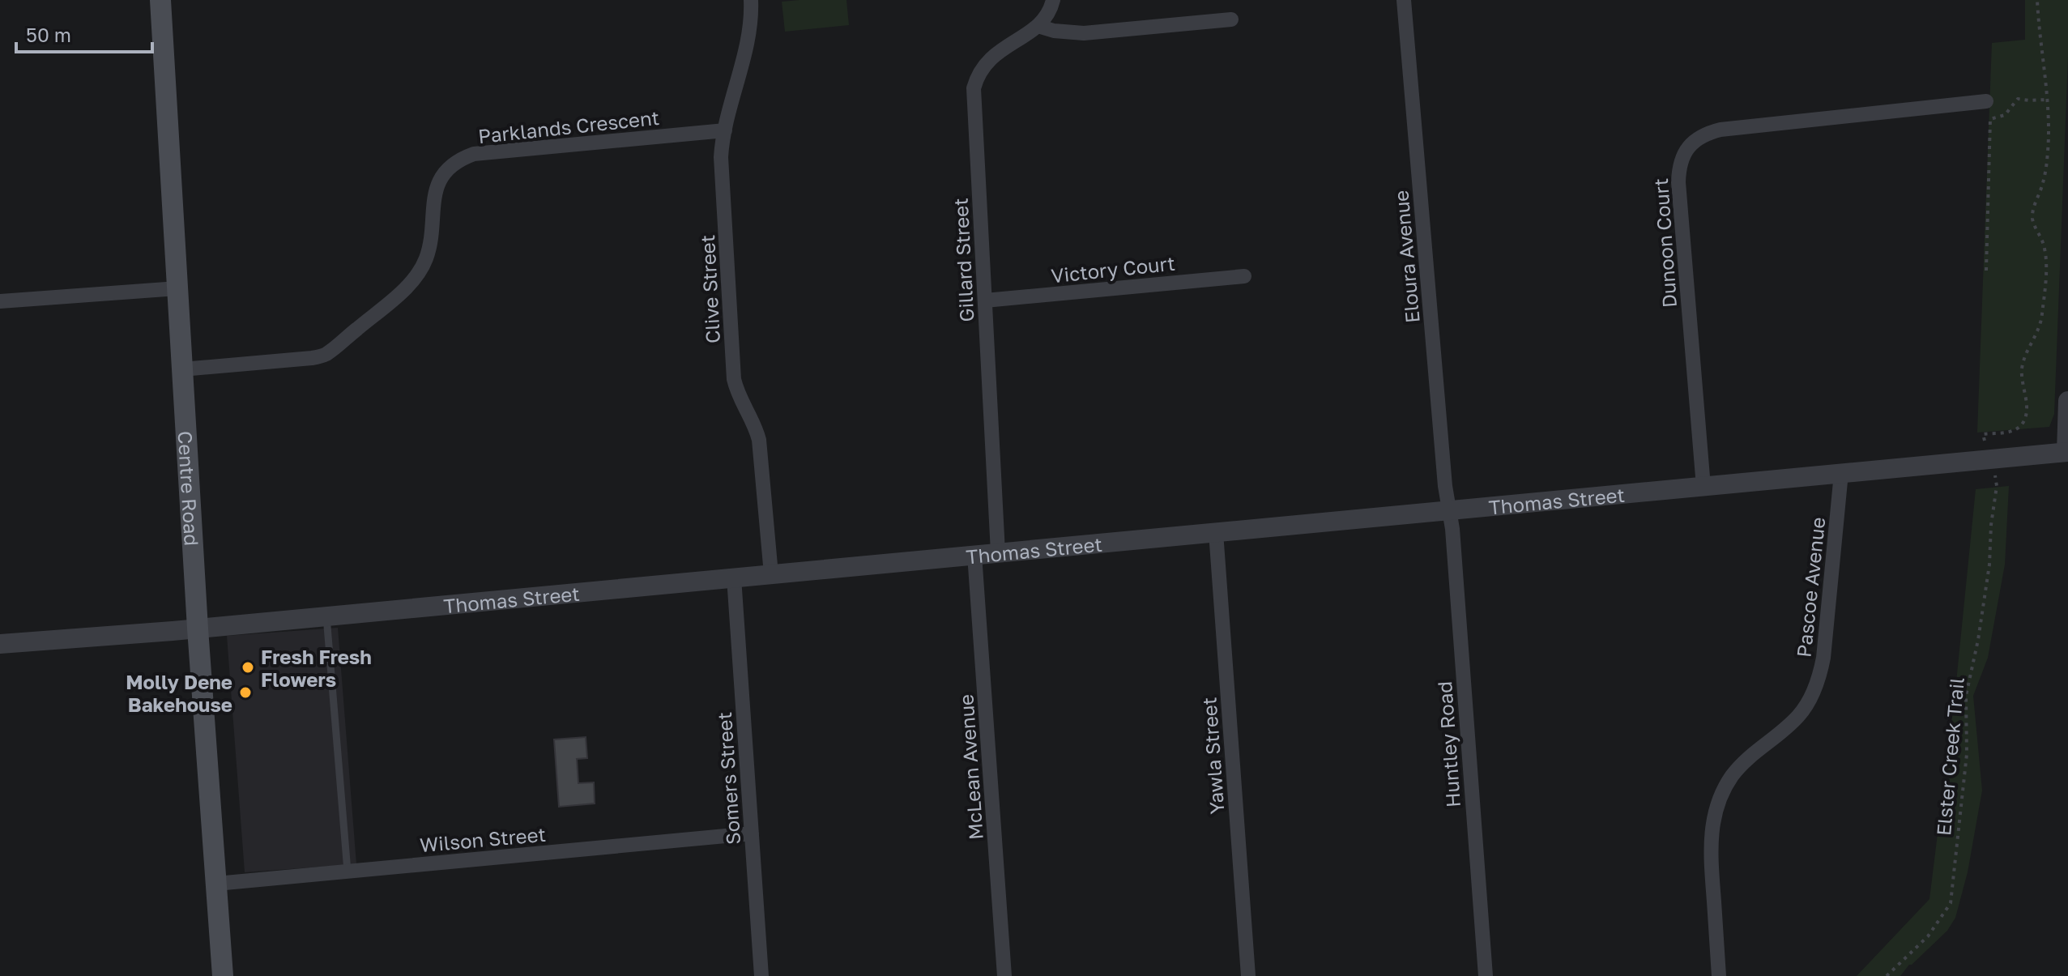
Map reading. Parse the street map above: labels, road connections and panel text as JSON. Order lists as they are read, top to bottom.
{
  "streets": {
    "main road": ["Centre Road"],
    "street": [
      "Parklands Crescent",
      "Dunoon Court",
      "Eloura Avenue",
      "Gillard Street",
      "Victory Court",
      "Clive Street",
      "Thomas Street",
      "Pascoe Avenue",
      "Huntley Road",
      "Yawla Street",
      "McLean Avenue",
      "Somers Street",
      "Wilson Street"
    ],
    "path": ["Elster Creek Trail"]
  },
  "crossings": [
    ["Parklands Crescent", "Clive Street"],
    ["Parklands Crescent", "Centre Road"],
    ["Dunoon Court", "Thomas Street"],
    ["Eloura Avenue", "Thomas Street"],
    ["Eloura Avenue", "Huntley Road"],
    ["Gillard Street", "Victory Court"],
    ["Gillard Street", "Thomas Street"],
    ["Clive Street", "Thomas Street"],
    ["Centre Road", "Thomas Street"],
    ["Centre Road", "Wilson Street"],
    ["Thomas Street", "Pascoe Avenue"],
    ["Thomas Street", "Huntley Road"],
    ["Thomas Street", "Yawla Street"],
    ["Thomas Street", "McLean Avenue"],
    ["Thomas Street", "Somers Street"],
    ["Somers Street", "Wilson Street"]
  ],
  "places": ["Fresh Fresh Flowers", "Molly Dene Bakehouse"],
  "scale_bar": "50 m"
}
